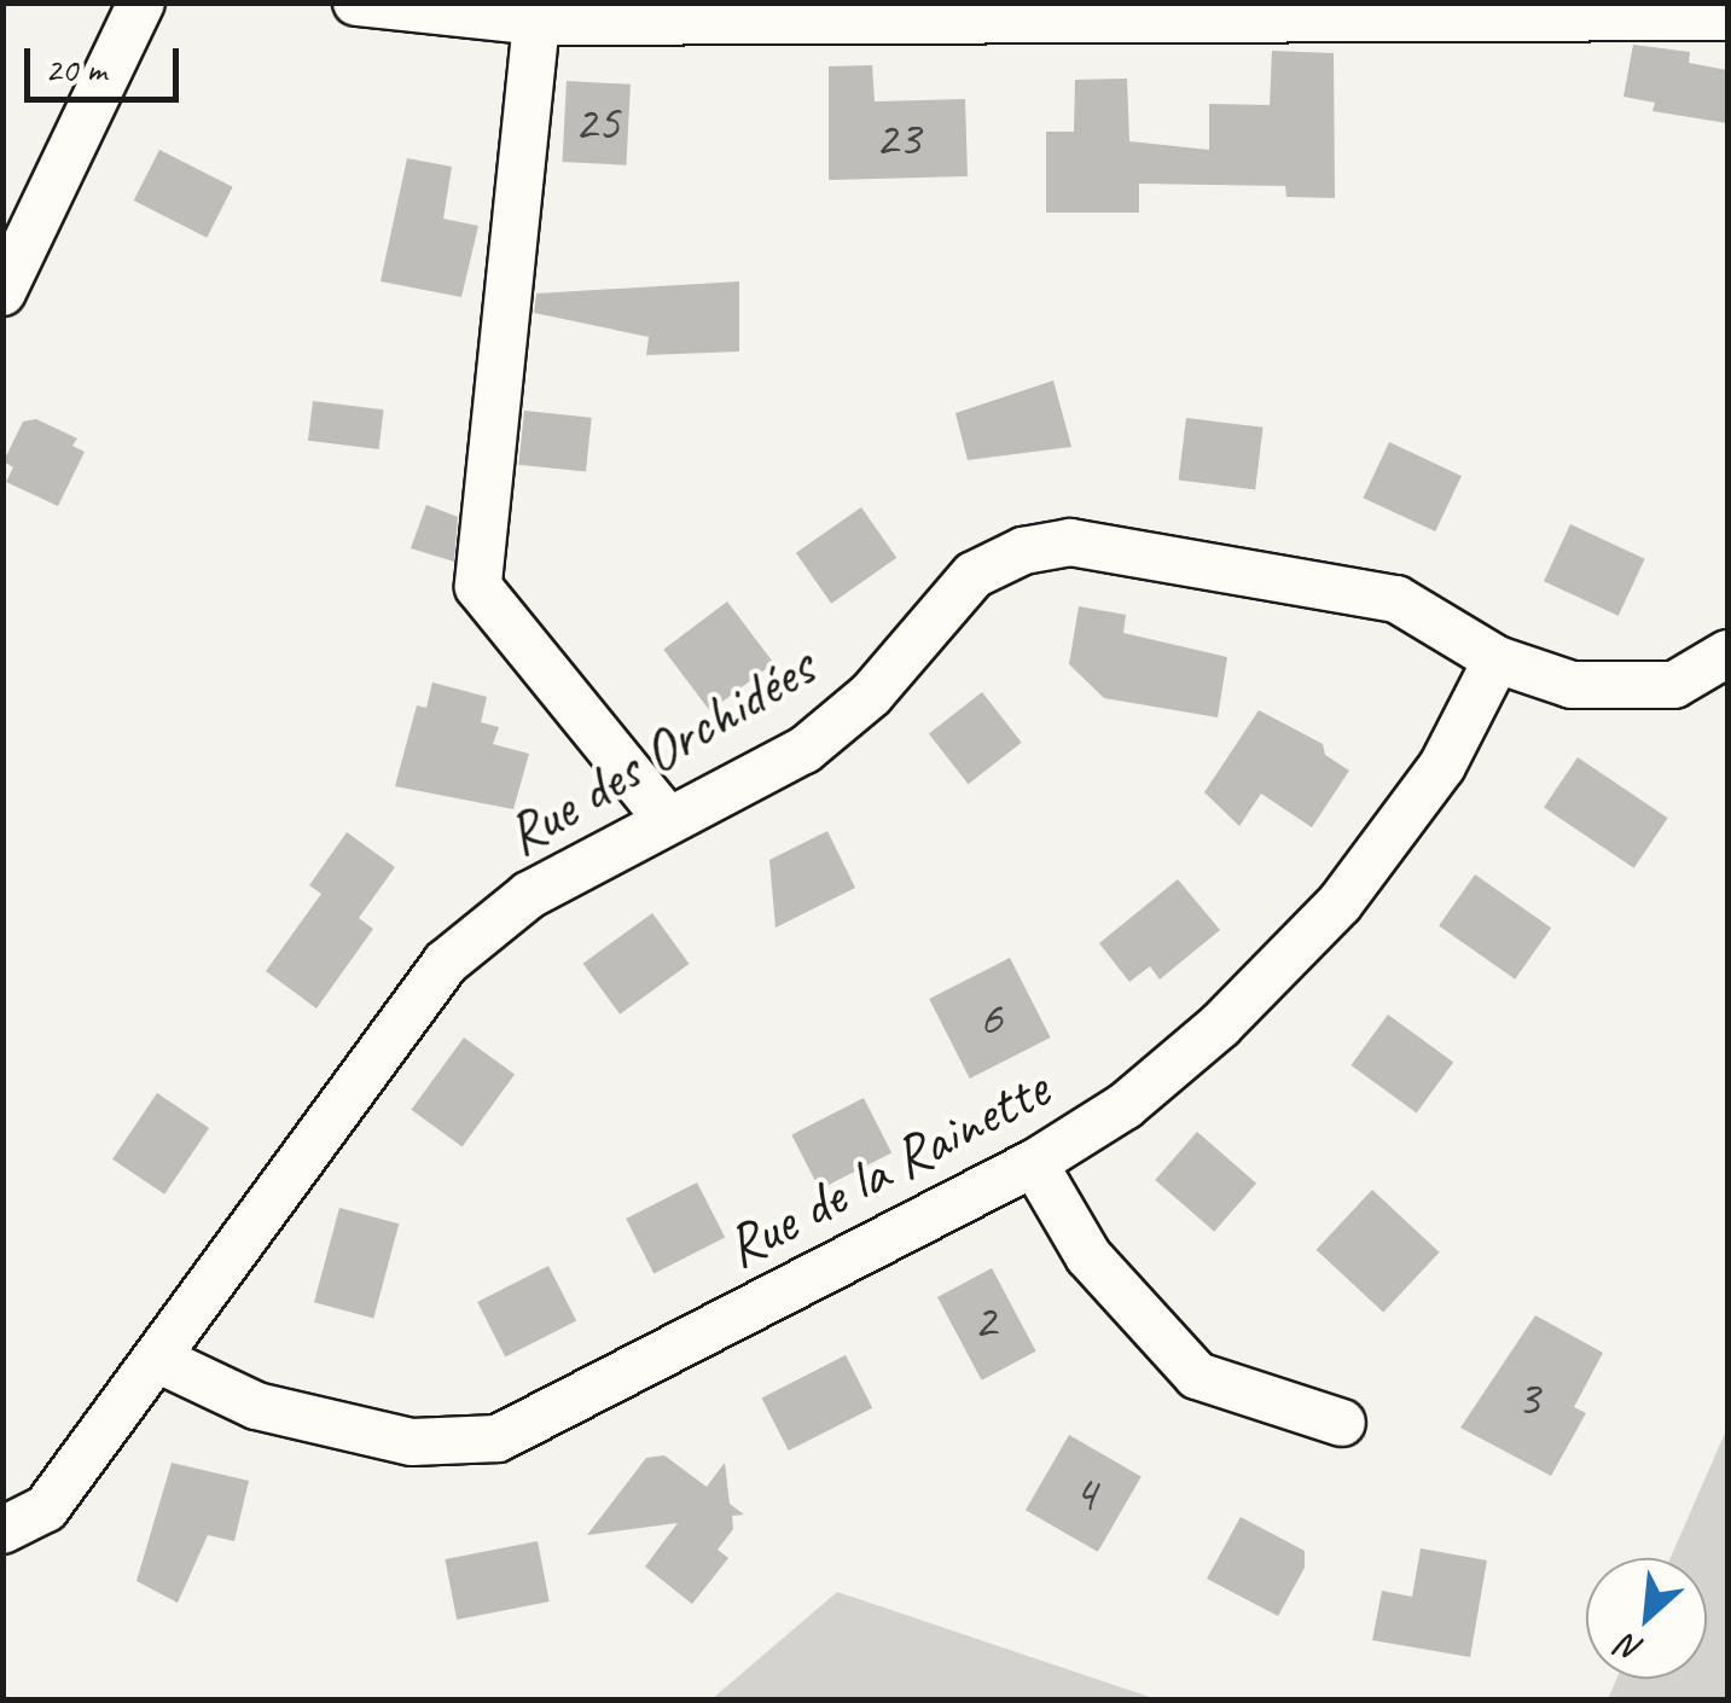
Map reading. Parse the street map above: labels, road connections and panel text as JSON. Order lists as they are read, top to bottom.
{
  "streets": {
    "street": ["Rue des Orchidées", "Rue de la Rainette"]
  },
  "crossings": [
    ["Rue des Orchidées", "Rue de la Rainette"]
  ],
  "house_numbers": [
    "25",
    "23",
    "6",
    "2",
    "3",
    "4"
  ],
  "scale_bar": "20 m",
  "north": "bottom left"
}
